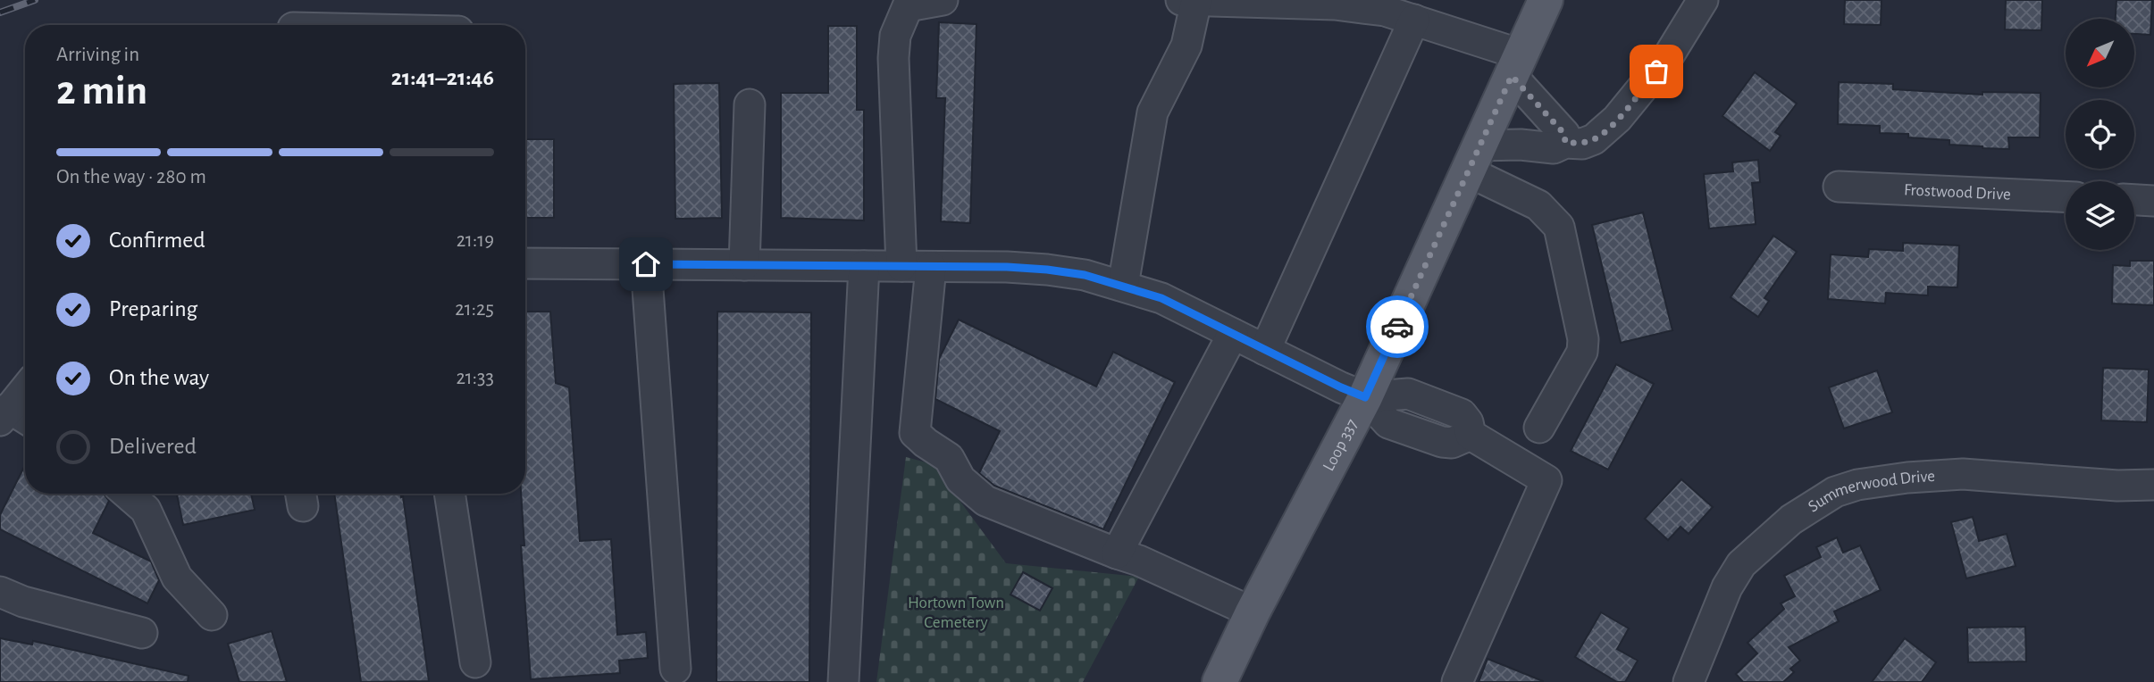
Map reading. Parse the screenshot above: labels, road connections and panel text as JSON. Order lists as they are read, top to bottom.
{
  "streets": {
    "main road": ["Loop 337"],
    "street": ["Frostwood Drive", "Summerwood Drive"]
  },
  "parks": ["Hortown Town Cemetery"],
  "north": "bottom left",
  "page": {
    "heading": ["2 min", "Arriving in", "21:41–21:46"],
    "bar": "On the way · 280 m",
    "list": [
      ["Confirmed", "21:19"],
      ["Preparing", "21:25"],
      ["On the way", "21:33"],
      "Delivered"
    ]
  }
}
